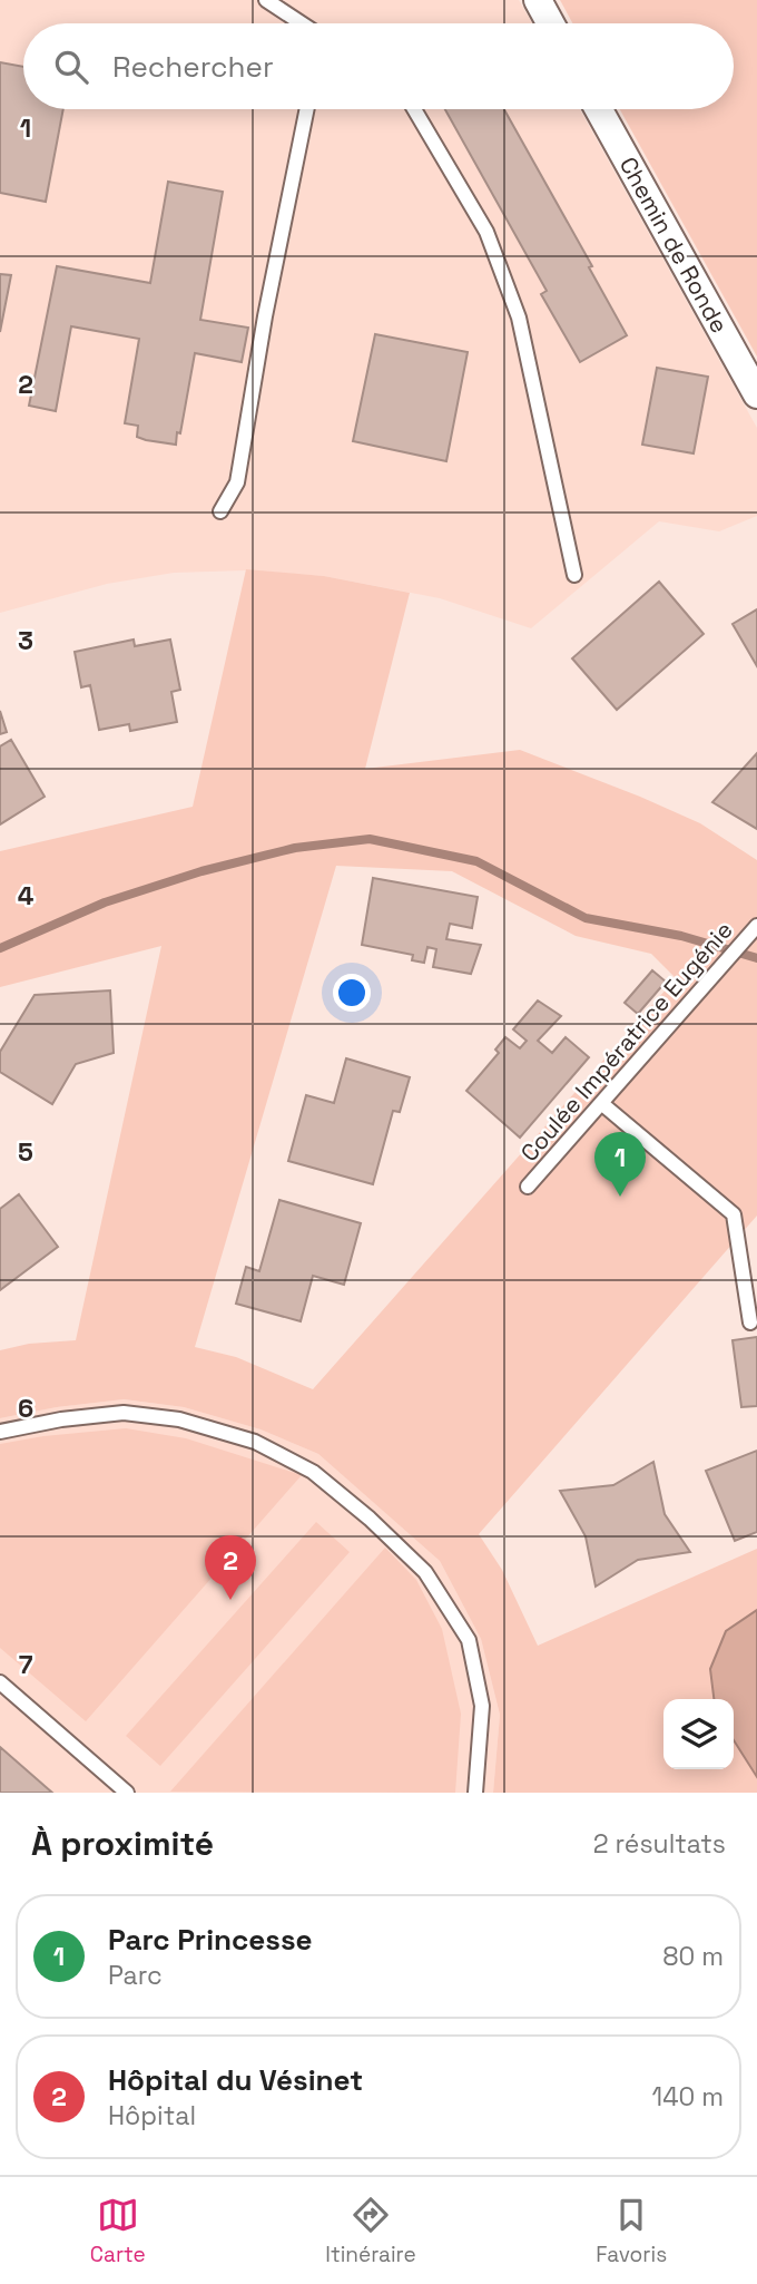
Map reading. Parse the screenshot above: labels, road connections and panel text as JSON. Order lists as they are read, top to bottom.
{
  "streets": {
    "street": ["Chemin de Ronde"],
    "lane": ["Coulée Impératrice Eugénie"]
  },
  "page": {
    "search": "Rechercher",
    "pins": ["1", "2"],
    "heading": ["À proximité", "2 résultats"],
    "list": [
      {
        "mark": "1",
        "name": "Parc Princesse",
        "note": "Parc",
        "value": "80 m"
      },
      {
        "mark": "2",
        "name": "Hôpital du Vésinet",
        "note": "Hôpital",
        "value": "140 m"
      }
    ],
    "nav": ["Carte", "Itinéraire", "Favoris"]
  },
  "grid": {
    "rows": [
      "1",
      "2",
      "3",
      "4",
      "5",
      "6",
      "7"
    ]
  }
}
